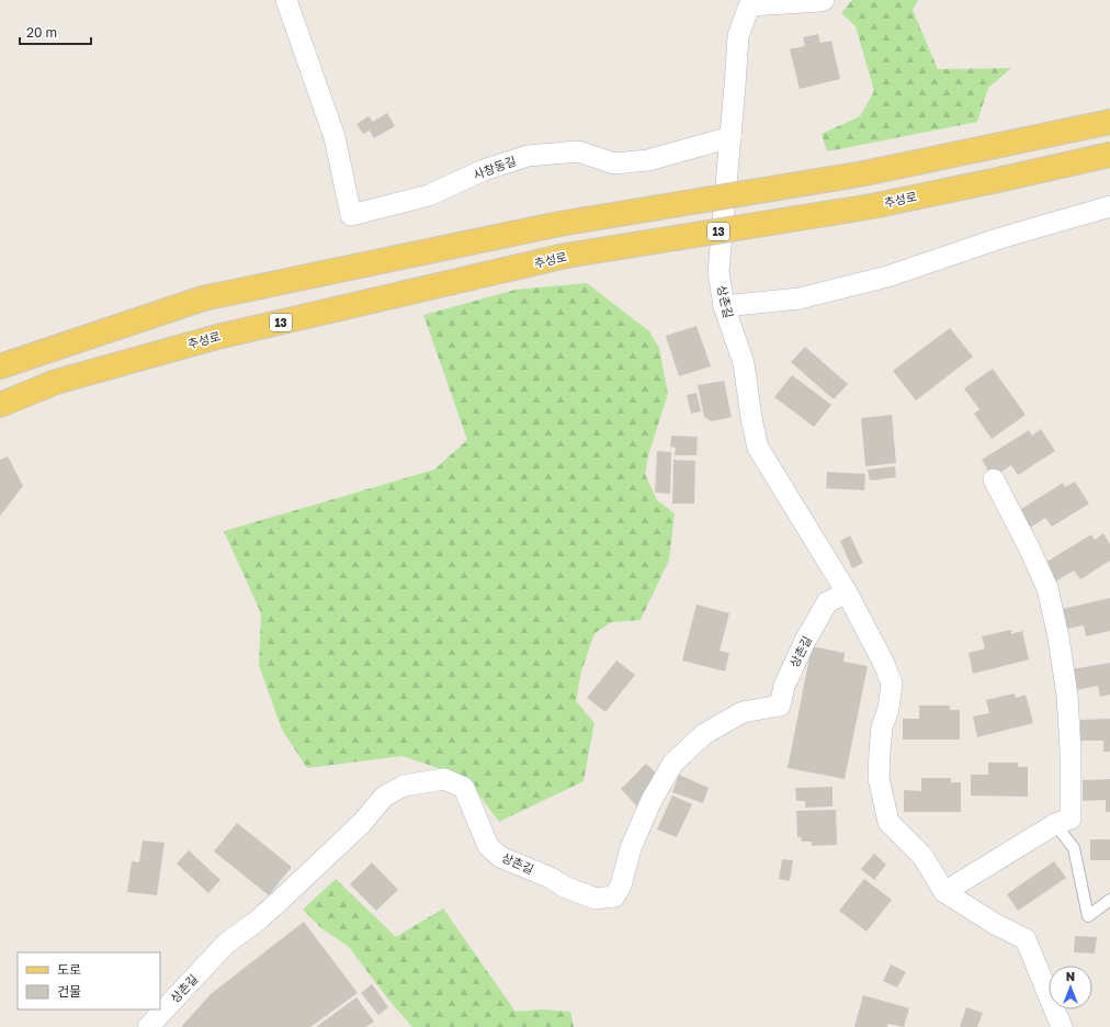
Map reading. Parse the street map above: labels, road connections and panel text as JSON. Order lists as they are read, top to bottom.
{
  "streets": {
    "main road": ["추성로", "13"],
    "street": ["사창동길", "상촌길"]
  },
  "crossings": [
    ["사창동길", "상촌길"]
  ],
  "legend": ["도로", "건물"],
  "scale_bar": "20 m",
  "north": "top"
}
